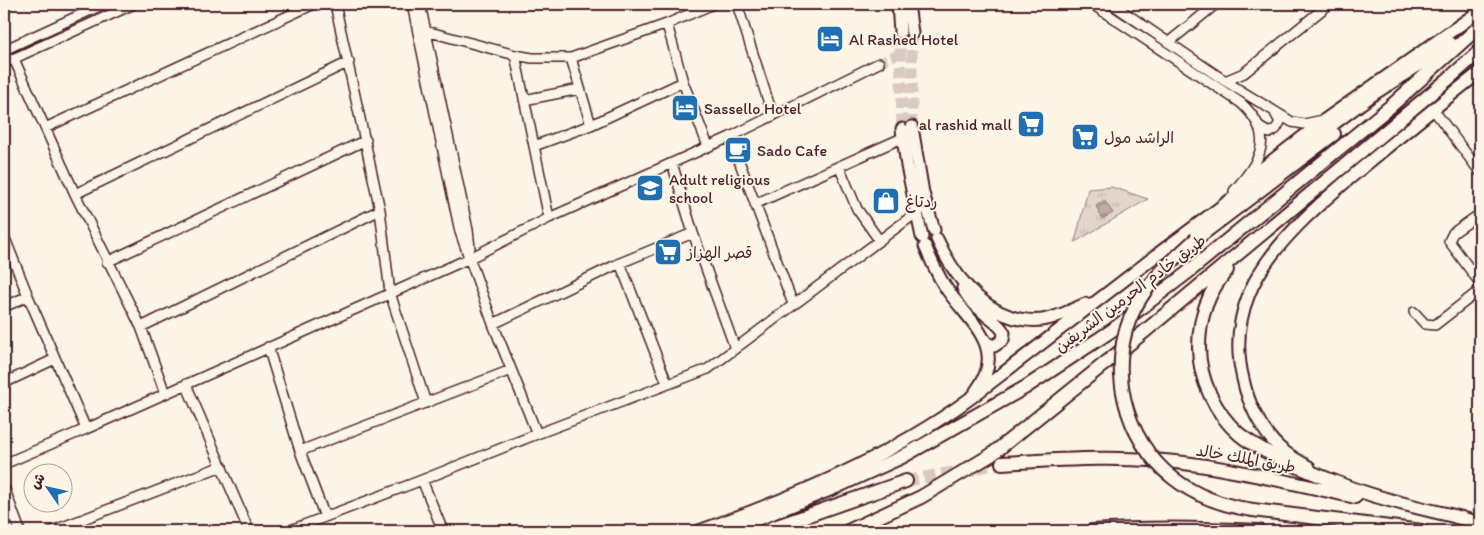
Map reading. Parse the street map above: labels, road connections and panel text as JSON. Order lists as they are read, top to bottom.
{
  "streets": {
    "highway": ["طريق خادم الحرمين الشريفين", "طريق الملك خالد"]
  },
  "places": {
    "hotel": ["Al Rashed Hotel", "Sassello Hotel"],
    "supermarket": ["al rashid mall", "الراشد مول", "قصر الهزاز"],
    "cafe": ["Sado Cafe"],
    "school or university": ["Adult religious school"],
    "shop": ["ردتاغ"]
  },
  "north": "top left"
}
